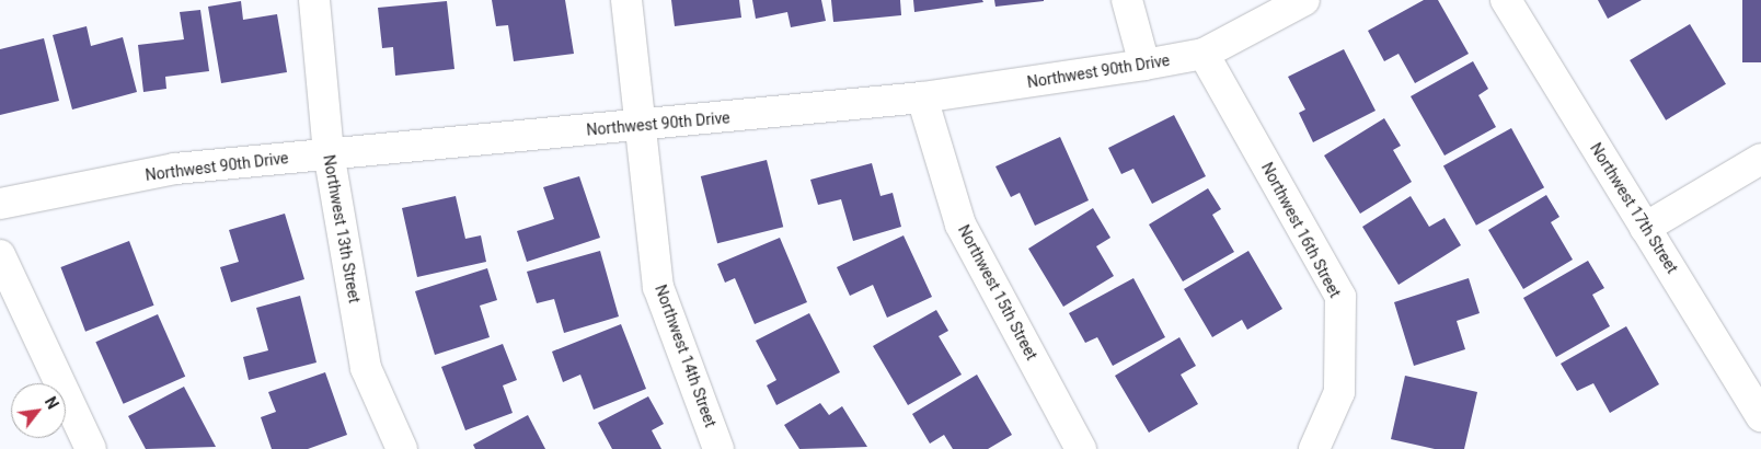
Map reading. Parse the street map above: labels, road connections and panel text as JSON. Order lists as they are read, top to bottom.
{
  "streets": {
    "street": [
      "Northwest 90th Drive",
      "Northwest 17th Street",
      "Northwest 13th Street",
      "Northwest 16th Street",
      "Northwest 15th Street",
      "Northwest 14th Street"
    ]
  },
  "crossings": [
    ["Northwest 90th Drive", "Northwest 13th Street"],
    ["Northwest 90th Drive", "Northwest 16th Street"],
    ["Northwest 90th Drive", "Northwest 15th Street"],
    ["Northwest 90th Drive", "Northwest 14th Street"]
  ],
  "north": "top right"
}
